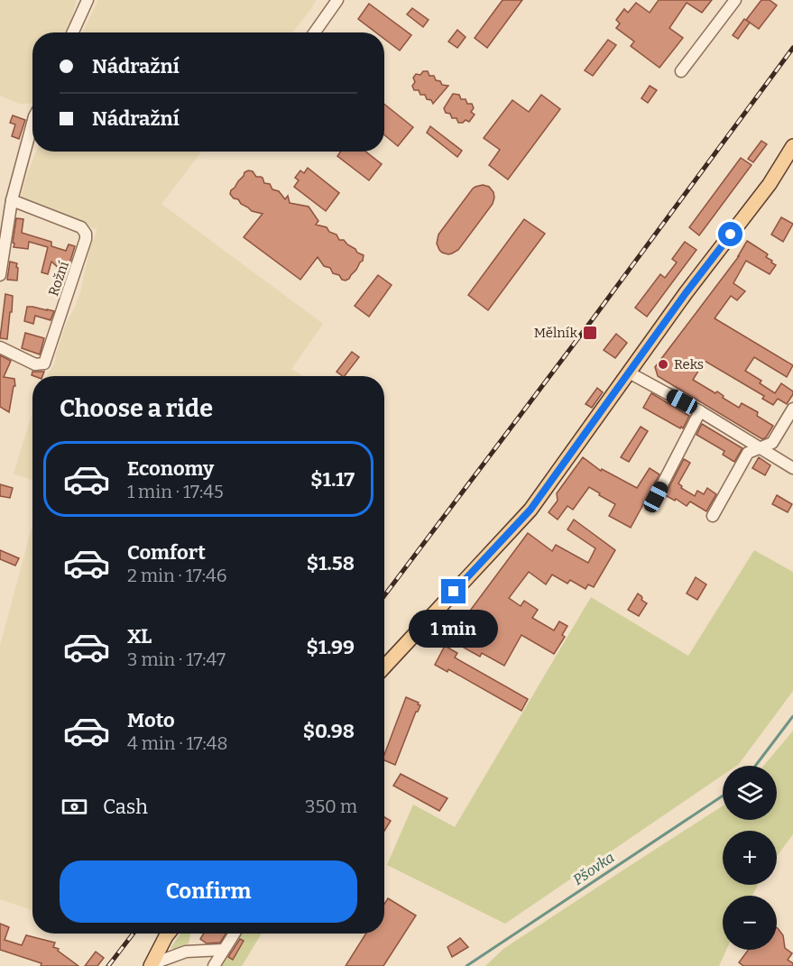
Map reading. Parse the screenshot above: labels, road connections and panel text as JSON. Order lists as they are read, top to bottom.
{
  "streets": {
    "street": ["Rožní"]
  },
  "water": ["Pšovka"],
  "places": {
    "transit": ["Mělník"],
    "other": ["Reks"]
  },
  "page": {
    "banner": ["Nádražní", "Nádražní"],
    "heading": "Choose a ride",
    "list": [
      {
        "name": "Economy",
        "note": "1 min · 17:45",
        "value": "$1.17"
      },
      {
        "name": "Comfort",
        "note": "2 min · 17:46",
        "value": "$1.58"
      },
      {
        "name": "XL",
        "note": "3 min · 17:47",
        "value": "$1.99"
      },
      {
        "name": "Moto",
        "note": "4 min · 17:48",
        "value": "$0.98"
      }
    ],
    "bubble": "1 min",
    "map_buttons": ["+", "−"],
    "pay": ["Cash", "350 m"],
    "buttons": "Confirm"
  }
}
